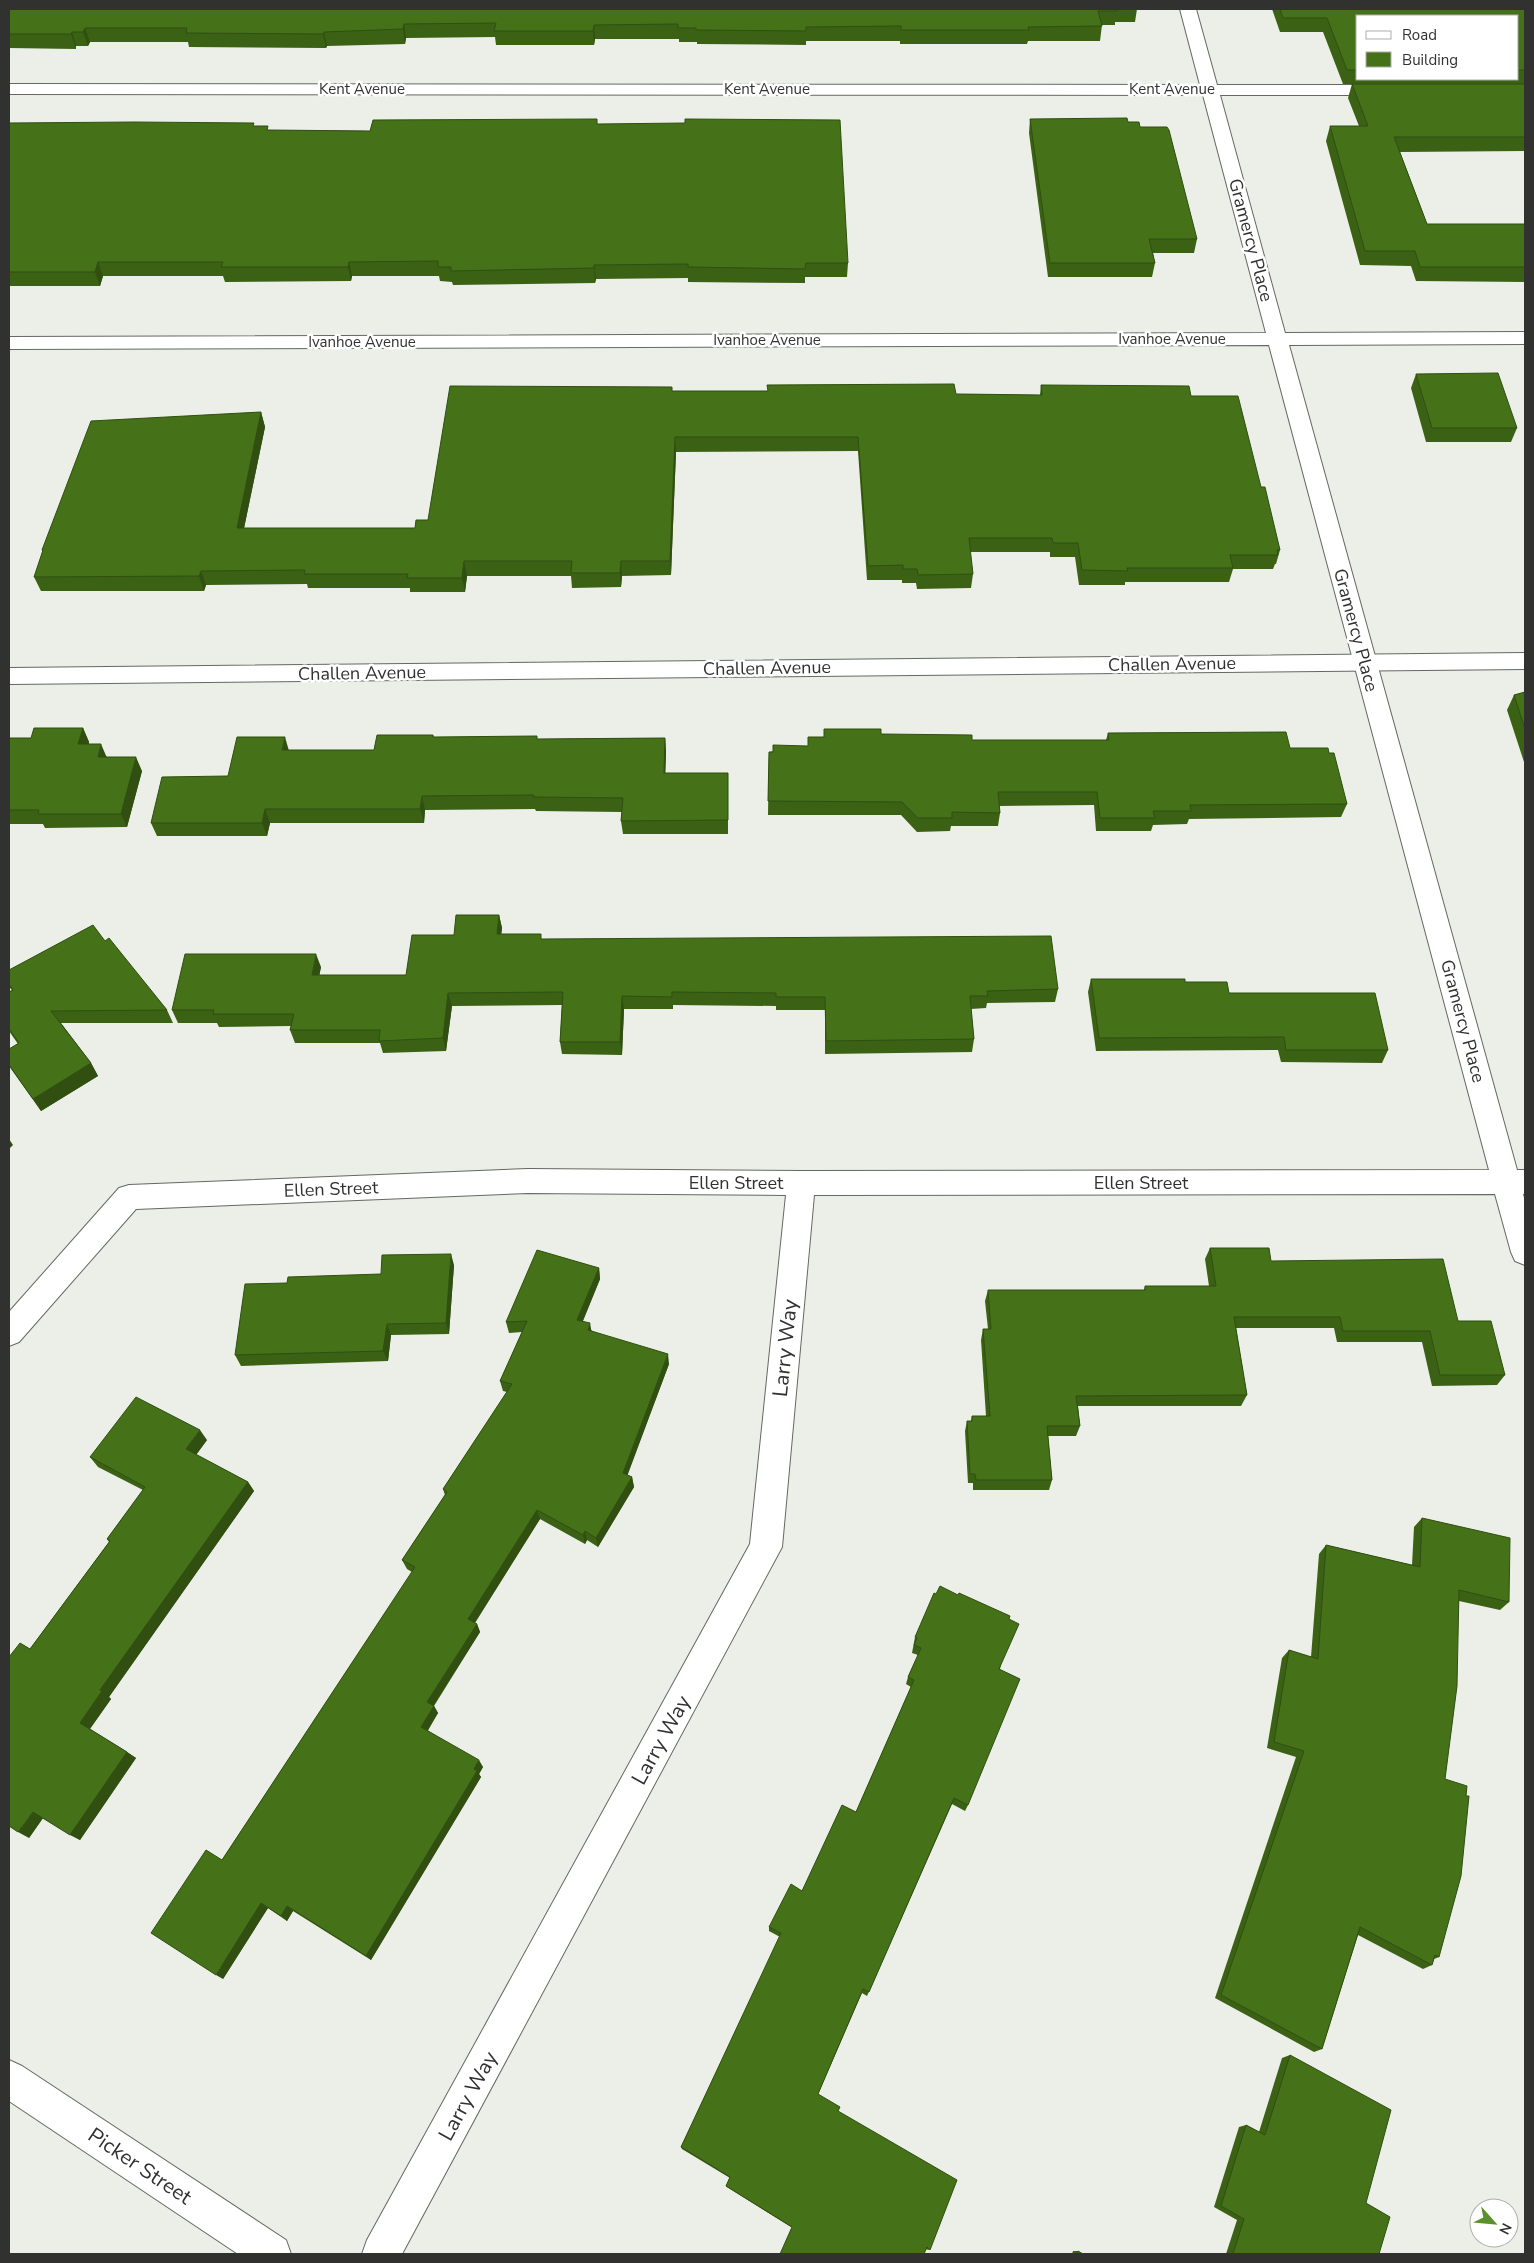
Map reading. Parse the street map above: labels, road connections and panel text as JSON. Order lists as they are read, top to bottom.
{
  "streets": {
    "street": [
      "Kent Avenue",
      "Gramercy Place",
      "Ivanhoe Avenue",
      "Challen Avenue",
      "Ellen Street",
      "Larry Way",
      "Picker Street"
    ]
  },
  "crossings": [
    ["Kent Avenue", "Gramercy Place"],
    ["Gramercy Place", "Ivanhoe Avenue"],
    ["Gramercy Place", "Challen Avenue"],
    ["Gramercy Place", "Ellen Street"],
    ["Ellen Street", "Larry Way"]
  ],
  "legend": ["Road", "Building"],
  "north": "bottom right"
}
